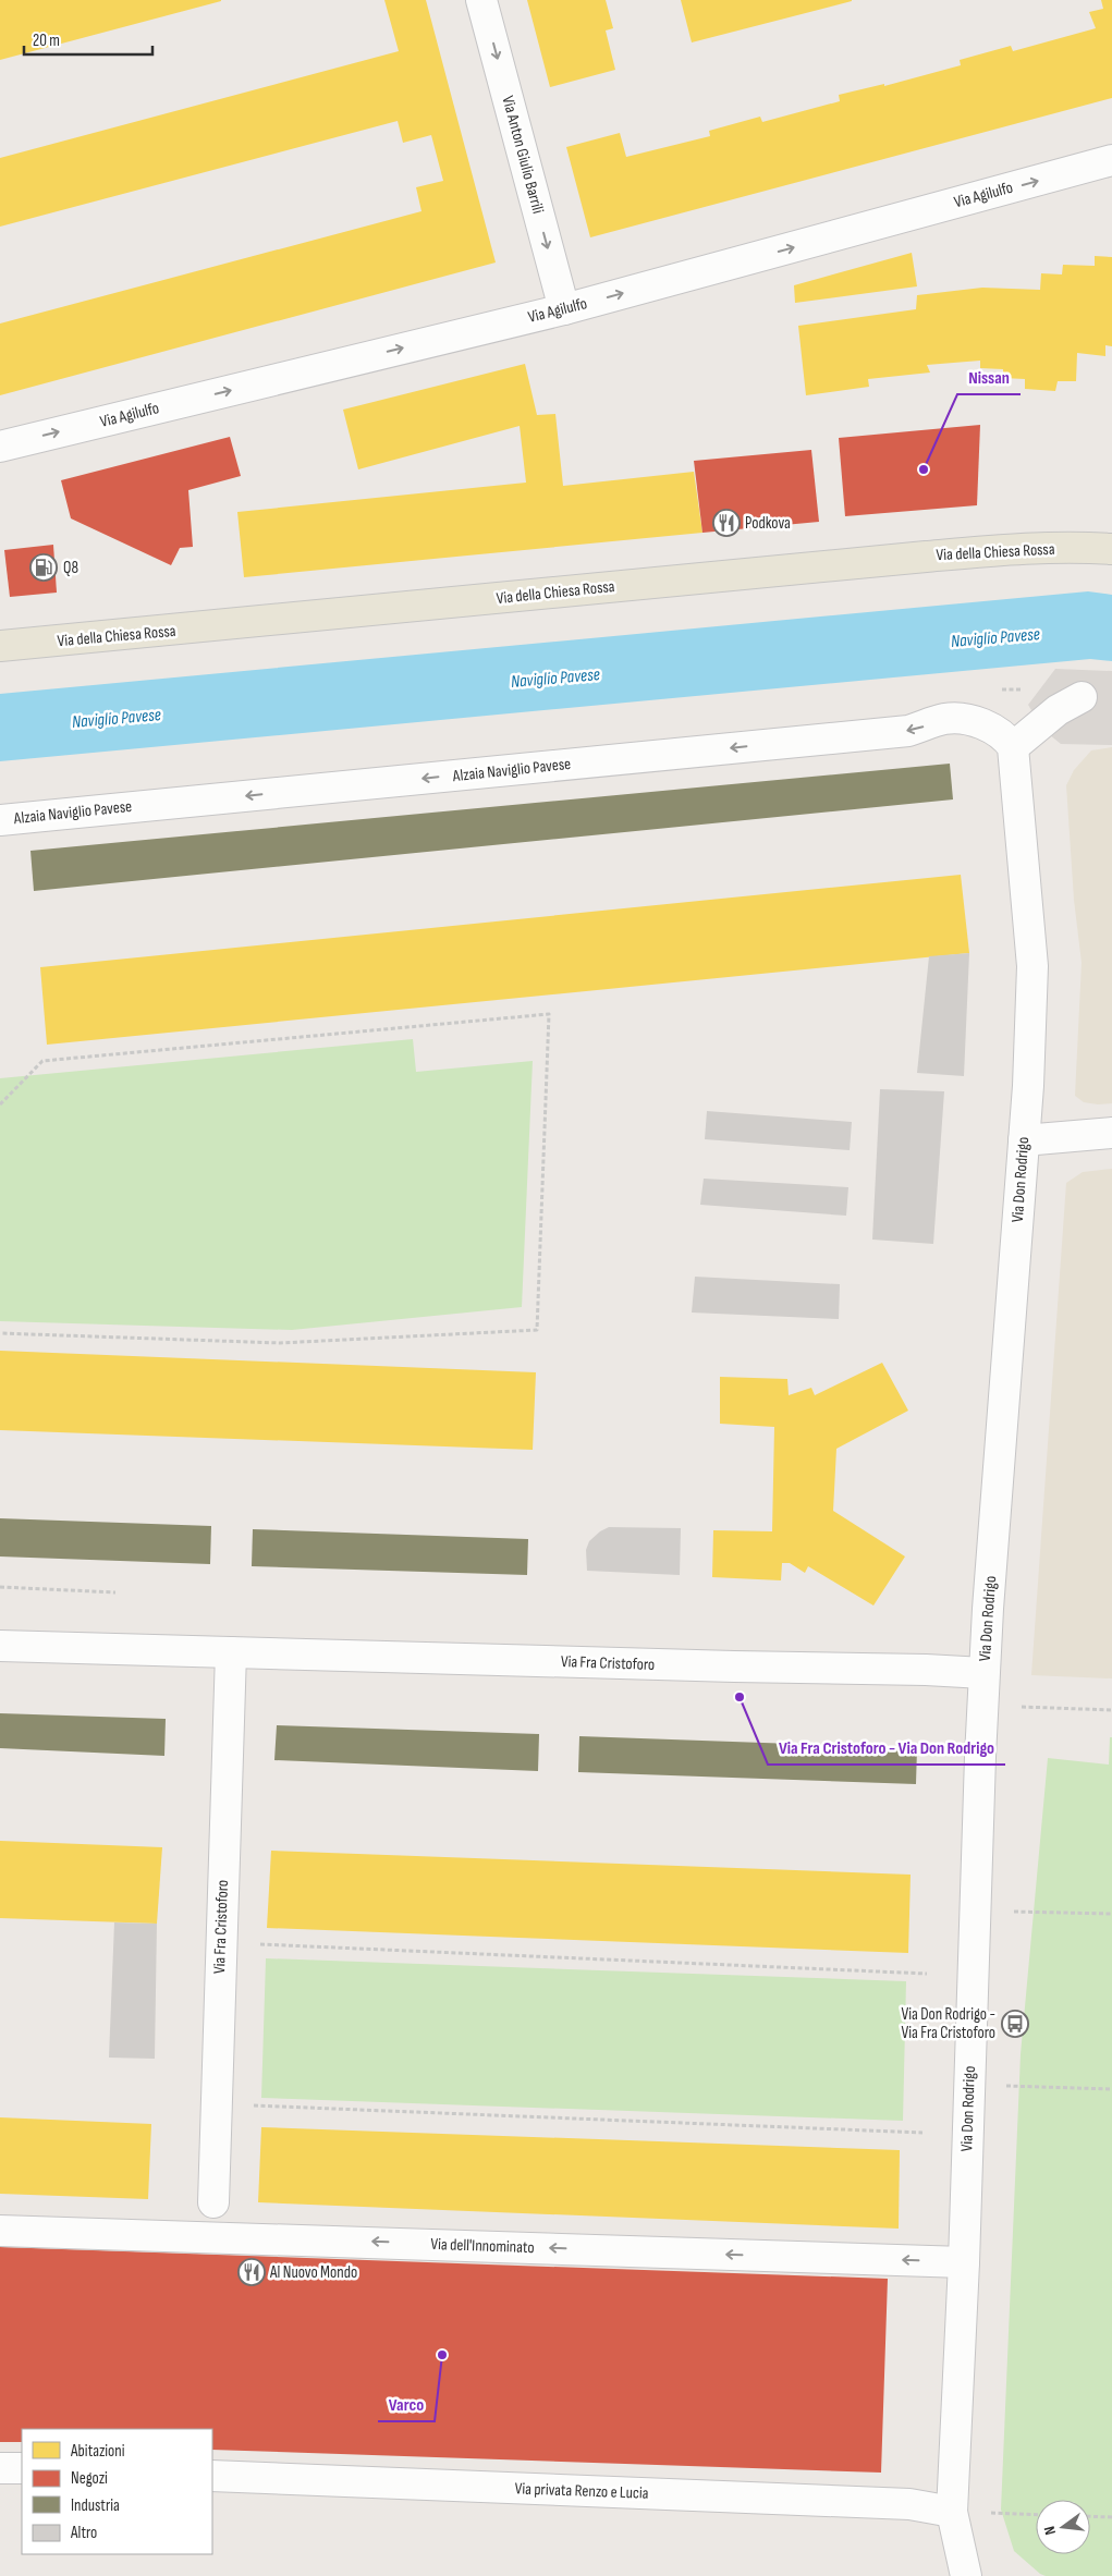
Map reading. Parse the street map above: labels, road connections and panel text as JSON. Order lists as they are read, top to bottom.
{
  "streets": {
    "main road": ["Via della Chiesa Rossa"],
    "street": [
      "Via Anton Giulio Barrili",
      "Via Agilulfo",
      "Alzaia Naviglio Pavese",
      "Via Don Rodrigo",
      "Via Fra Cristoforo",
      "Via dell'Innominato",
      "Via privata Renzo e Lucia"
    ]
  },
  "crossings": [
    ["Via Anton Giulio Barrili", "Via Agilulfo"],
    ["Alzaia Naviglio Pavese", "Via Don Rodrigo"],
    ["Via Don Rodrigo", "Via Fra Cristoforo"],
    ["Via Don Rodrigo", "Via dell'Innominato"],
    ["Via Don Rodrigo", "Via privata Renzo e Lucia"]
  ],
  "one_way": [
    "Via Anton Giulio Barrili",
    "Via Agilulfo",
    "Alzaia Naviglio Pavese",
    "Via dell'Innominato"
  ],
  "water": ["Naviglio Pavese"],
  "places": {
    "other": ["Nissan", "Via Fra Cristoforo - Via Don Rodrigo", "Varco"],
    "restaurant": ["Podkova", "Al Nuovo Mondo"],
    "fuel station": ["Q8"],
    "bus stop": ["Via Don Rodrigo - Via Fra Cristoforo"]
  },
  "legend": [
    "Abitazioni",
    "Negozi",
    "Industria",
    "Altro"
  ],
  "scale_bar": "20 m",
  "north": "left"
}
